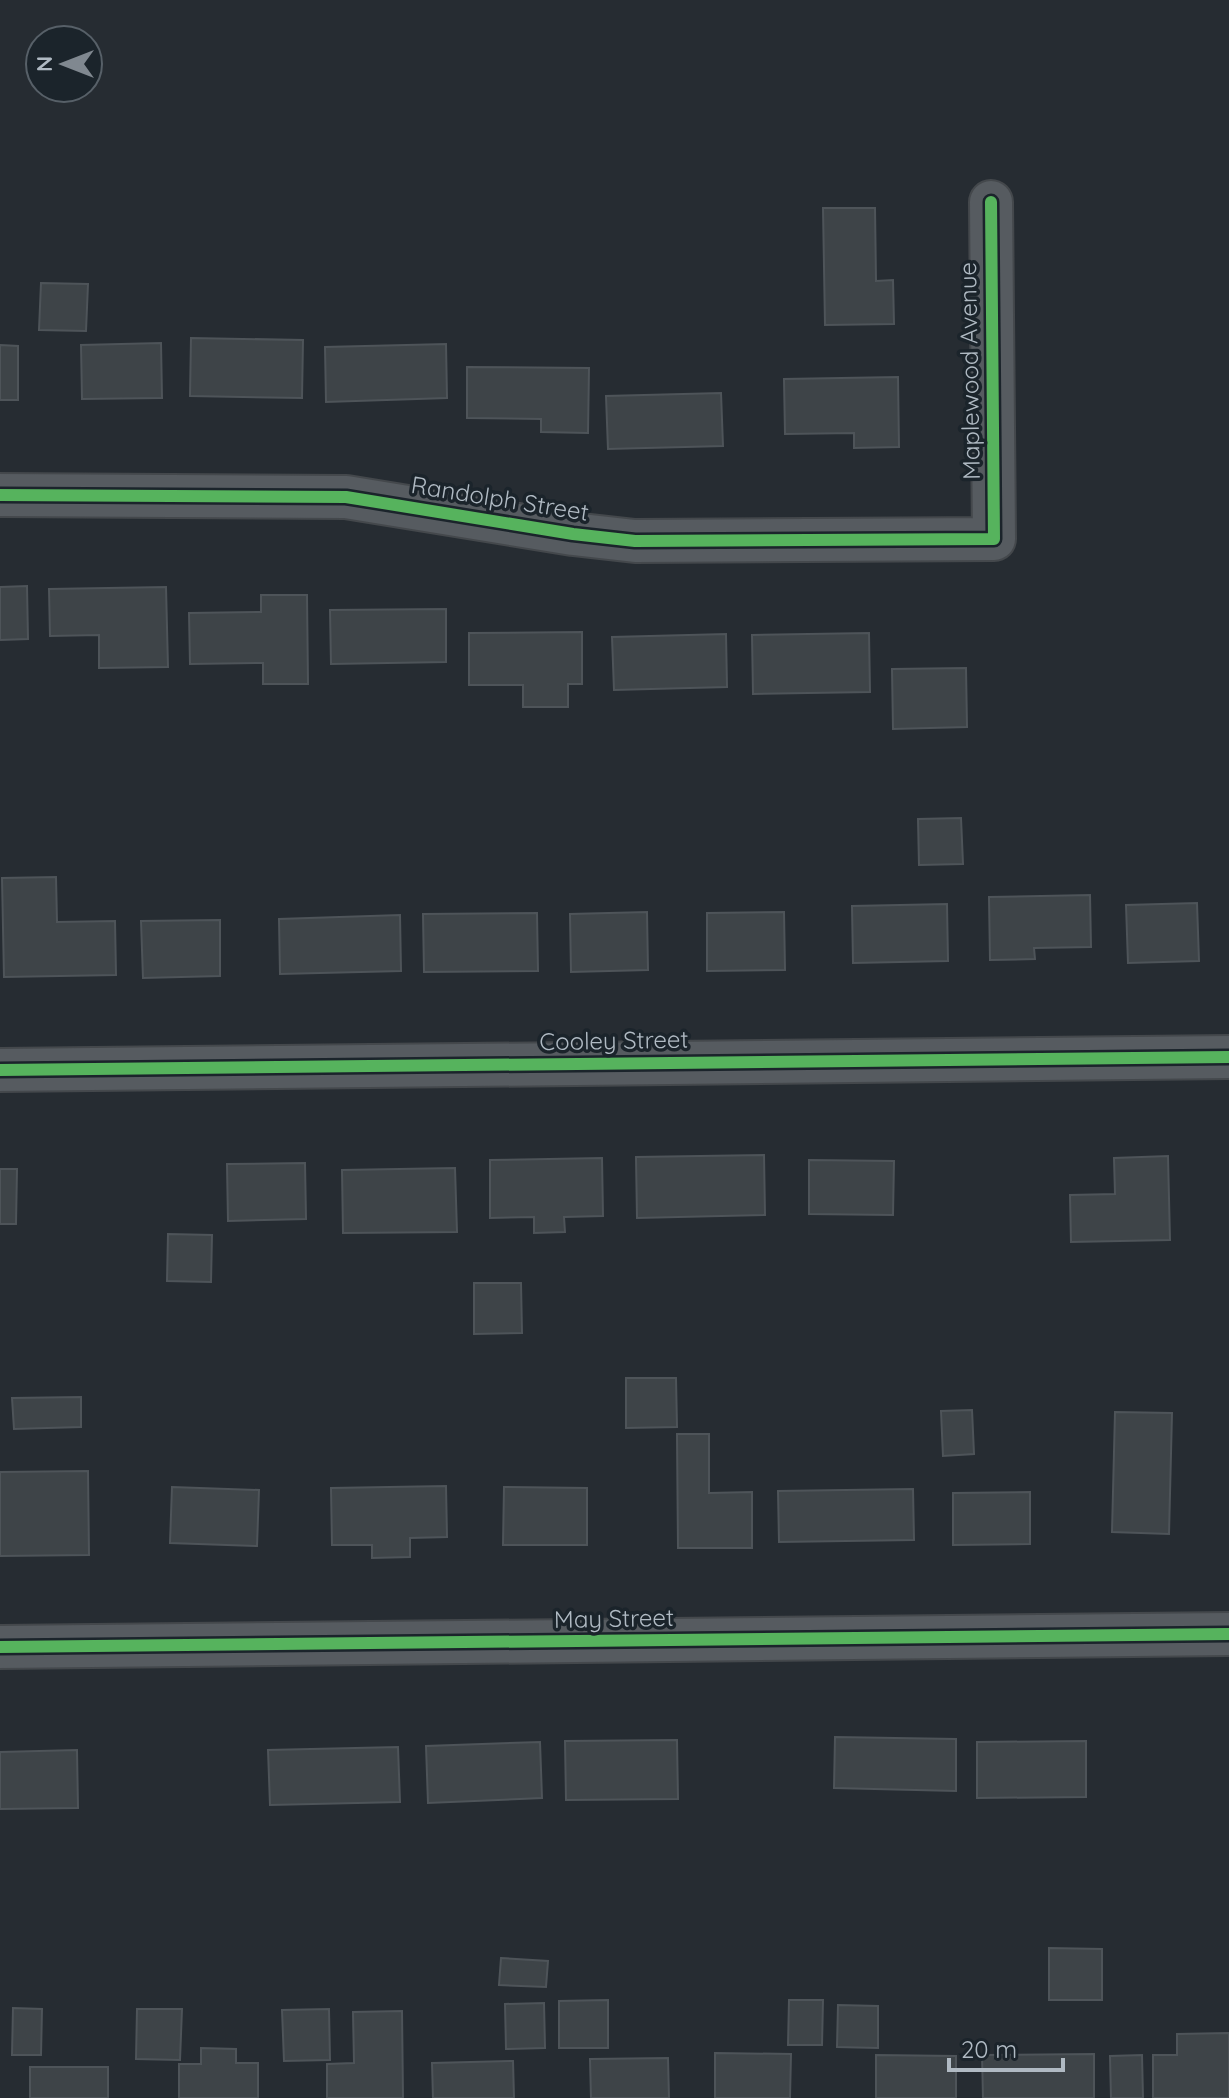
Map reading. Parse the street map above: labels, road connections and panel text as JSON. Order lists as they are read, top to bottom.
{
  "streets": {
    "street": [
      "Maplewood Avenue",
      "Randolph Street",
      "Cooley Street",
      "May Street"
    ]
  },
  "crossings": [
    ["Maplewood Avenue", "Randolph Street"]
  ],
  "scale_bar": "20 m",
  "north": "left"
}
